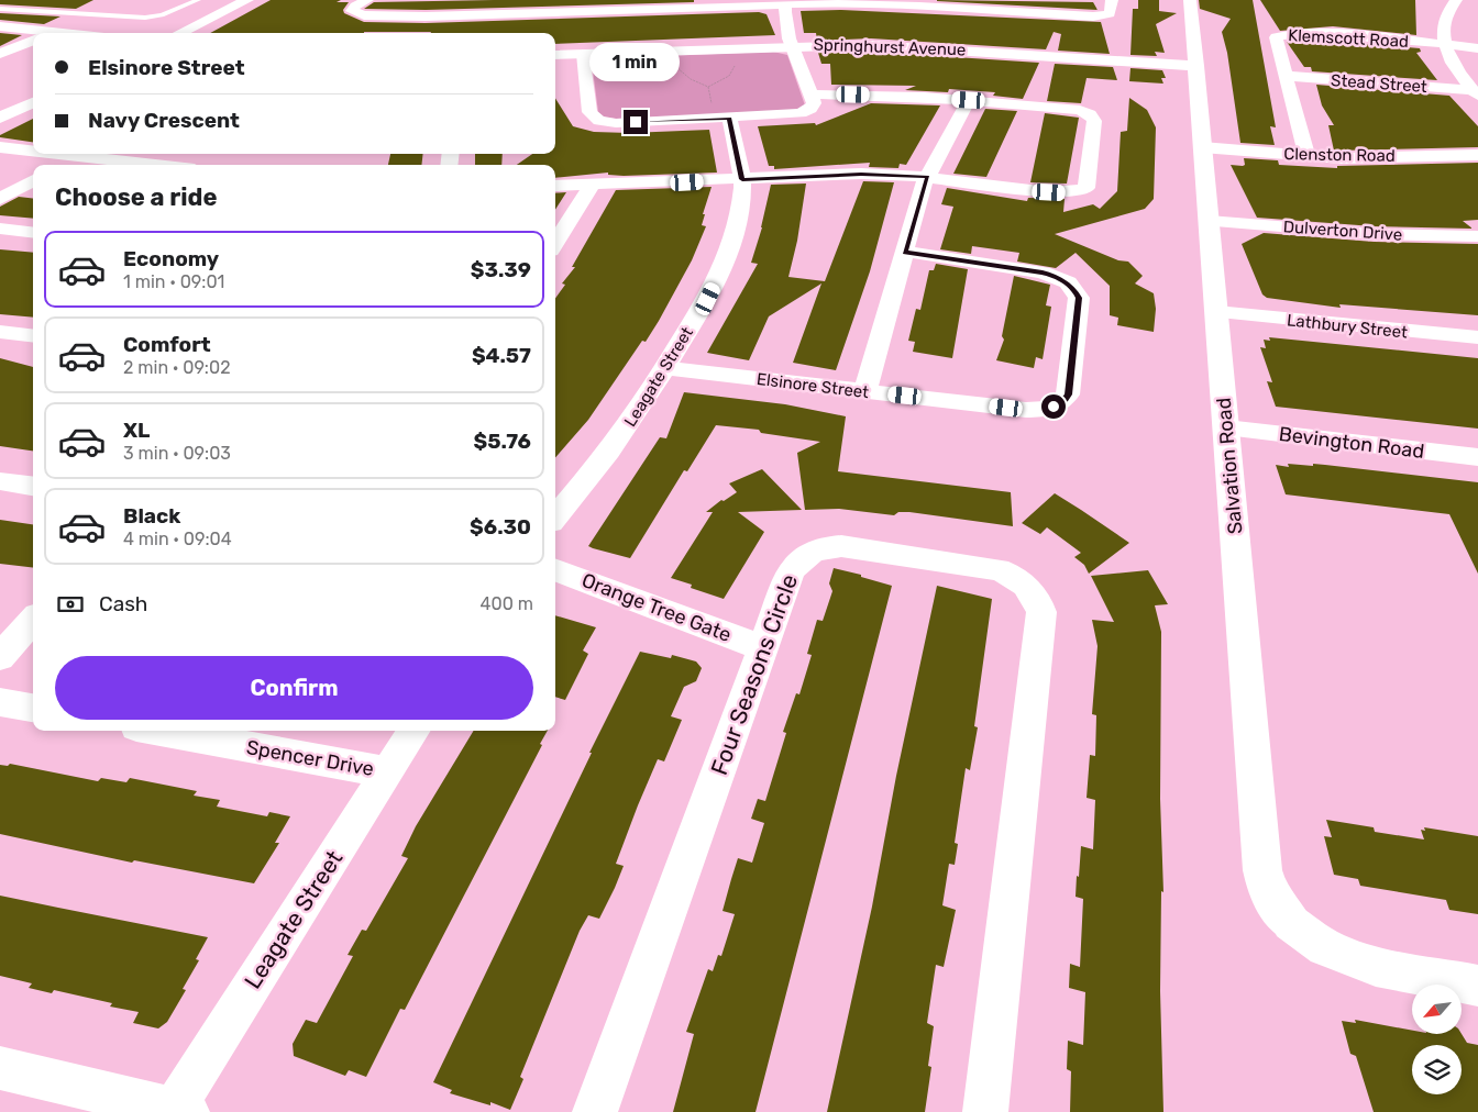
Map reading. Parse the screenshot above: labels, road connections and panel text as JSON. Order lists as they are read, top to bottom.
{
  "streets": {
    "street": [
      "Klemscott Road",
      "Springhurst Avenue",
      "Stead Street",
      "Clenston Road",
      "Dulverton Drive",
      "Lathbury Street",
      "Leagate Street",
      "Elsinore Street",
      "Bevington Road",
      "Salvation Road",
      "Orange Tree Gate",
      "Four Seasons Circle",
      "Spencer Drive"
    ]
  },
  "crossings": [
    ["Klemscott Road", "Stead Street"],
    ["Klemscott Road", "Clenston Road"],
    ["Springhurst Avenue", "Salvation Road"],
    ["Clenston Road", "Salvation Road"],
    ["Dulverton Drive", "Salvation Road"],
    ["Lathbury Street", "Salvation Road"],
    ["Leagate Street", "Elsinore Street"],
    ["Leagate Street", "Spencer Drive"],
    ["Bevington Road", "Salvation Road"],
    ["Orange Tree Gate", "Four Seasons Circle"]
  ],
  "north": "bottom left",
  "page": {
    "banner": ["Elsinore Street", "Navy Crescent"],
    "bubble": "1 min",
    "heading": "Choose a ride",
    "list": [
      {
        "name": "Economy",
        "note": "1 min · 09:01",
        "value": "$3.39"
      },
      {
        "name": "Comfort",
        "note": "2 min · 09:02",
        "value": "$4.57"
      },
      {
        "name": "XL",
        "note": "3 min · 09:03",
        "value": "$5.76"
      },
      {
        "name": "Black",
        "note": "4 min · 09:04",
        "value": "$6.30"
      }
    ],
    "pay": ["Cash", "400 m"],
    "buttons": "Confirm"
  }
}
